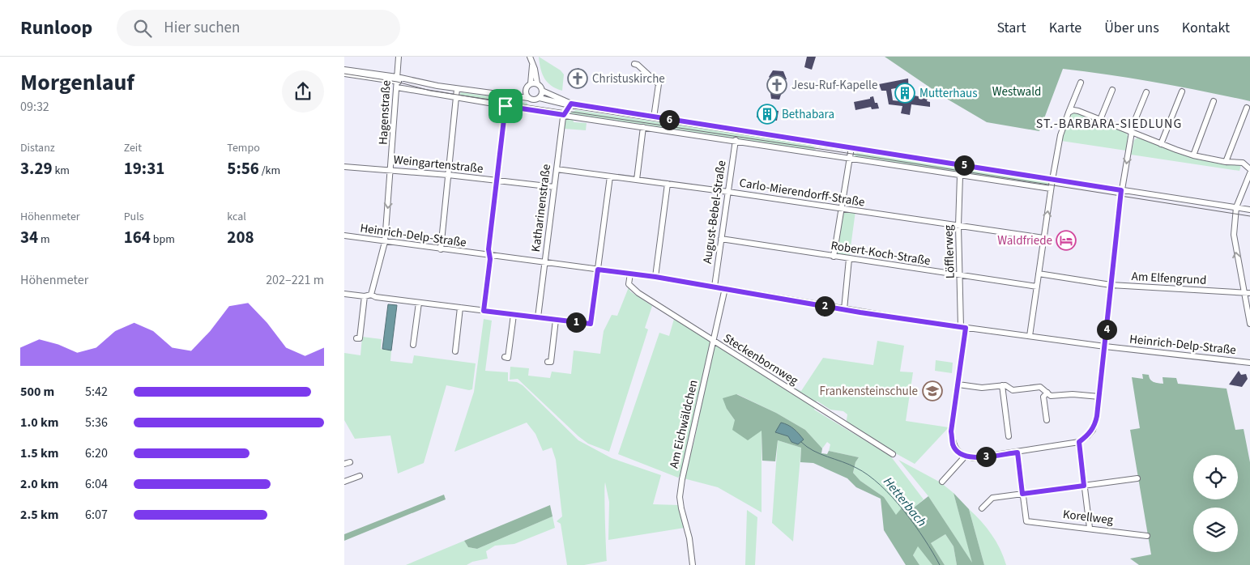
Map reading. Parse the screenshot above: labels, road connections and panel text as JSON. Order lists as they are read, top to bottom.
{
  "streets": {
    "street": [
      "Hagenstraße",
      "Weingartenstraße",
      "Carlo-Mierendorff-Straße",
      "Katharinenstraße",
      "August-Bebel-Straße",
      "Heinrich-Delp-Straße",
      "Löfflerweg",
      "Robert-Koch-Straße",
      "Am Elfengrund",
      "Steckenbornweg",
      "Am Eichwäldchen",
      "Korellweg"
    ]
  },
  "crossings": [
    ["Hagenstraße", "Weingartenstraße"],
    ["Hagenstraße", "Heinrich-Delp-Straße"],
    ["Weingartenstraße", "Katharinenstraße"],
    ["Carlo-Mierendorff-Straße", "Katharinenstraße"],
    ["Carlo-Mierendorff-Straße", "August-Bebel-Straße"],
    ["Carlo-Mierendorff-Straße", "Löfflerweg"],
    ["Katharinenstraße", "Heinrich-Delp-Straße"],
    ["August-Bebel-Straße", "Heinrich-Delp-Straße"],
    ["August-Bebel-Straße", "Robert-Koch-Straße"],
    ["Heinrich-Delp-Straße", "Löfflerweg"],
    ["Heinrich-Delp-Straße", "Steckenbornweg"],
    ["Heinrich-Delp-Straße", "Am Eichwäldchen"],
    ["Löfflerweg", "Robert-Koch-Straße"],
    ["Steckenbornweg", "Am Eichwäldchen"]
  ],
  "districts": ["ST.-BARBARA-SIEDLUNG"],
  "water": ["Hetterbach"],
  "parks": ["Westwald"],
  "places": {
    "church": ["Christuskirche", "Jesu-Ruf-Kapelle"],
    "building": ["Mutterhaus", "Bethabara"],
    "hotel": ["Waldfriede"],
    "school or university": ["Frankensteinschule"]
  },
  "page": {
    "header": "Runloop",
    "search": "Hier suchen",
    "nav": [
      "Start",
      "Karte",
      "Über uns",
      "Kontakt"
    ],
    "heading": ["Morgenlauf", "09:32"],
    "pins": [
      "6",
      "5",
      "2",
      "1",
      "4",
      "3"
    ],
    "stats": [
      ["Distanz", "3.29 km"],
      ["Zeit", "19:31"],
      ["Tempo", "5:56 /km"],
      ["Höhenmeter", "34 m"],
      ["Puls", "164 bpm"],
      ["kcal", "208"]
    ],
    "chart": ["Höhenmeter", "202–221 m"],
    "list": [
      {
        "name": "500 m",
        "note": "5:42"
      },
      {
        "name": "1.0 km",
        "note": "5:36"
      },
      {
        "name": "1.5 km",
        "note": "6:20"
      },
      {
        "name": "2.0 km",
        "note": "6:04"
      },
      {
        "name": "2.5 km",
        "note": "6:07"
      }
    ]
  }
}
